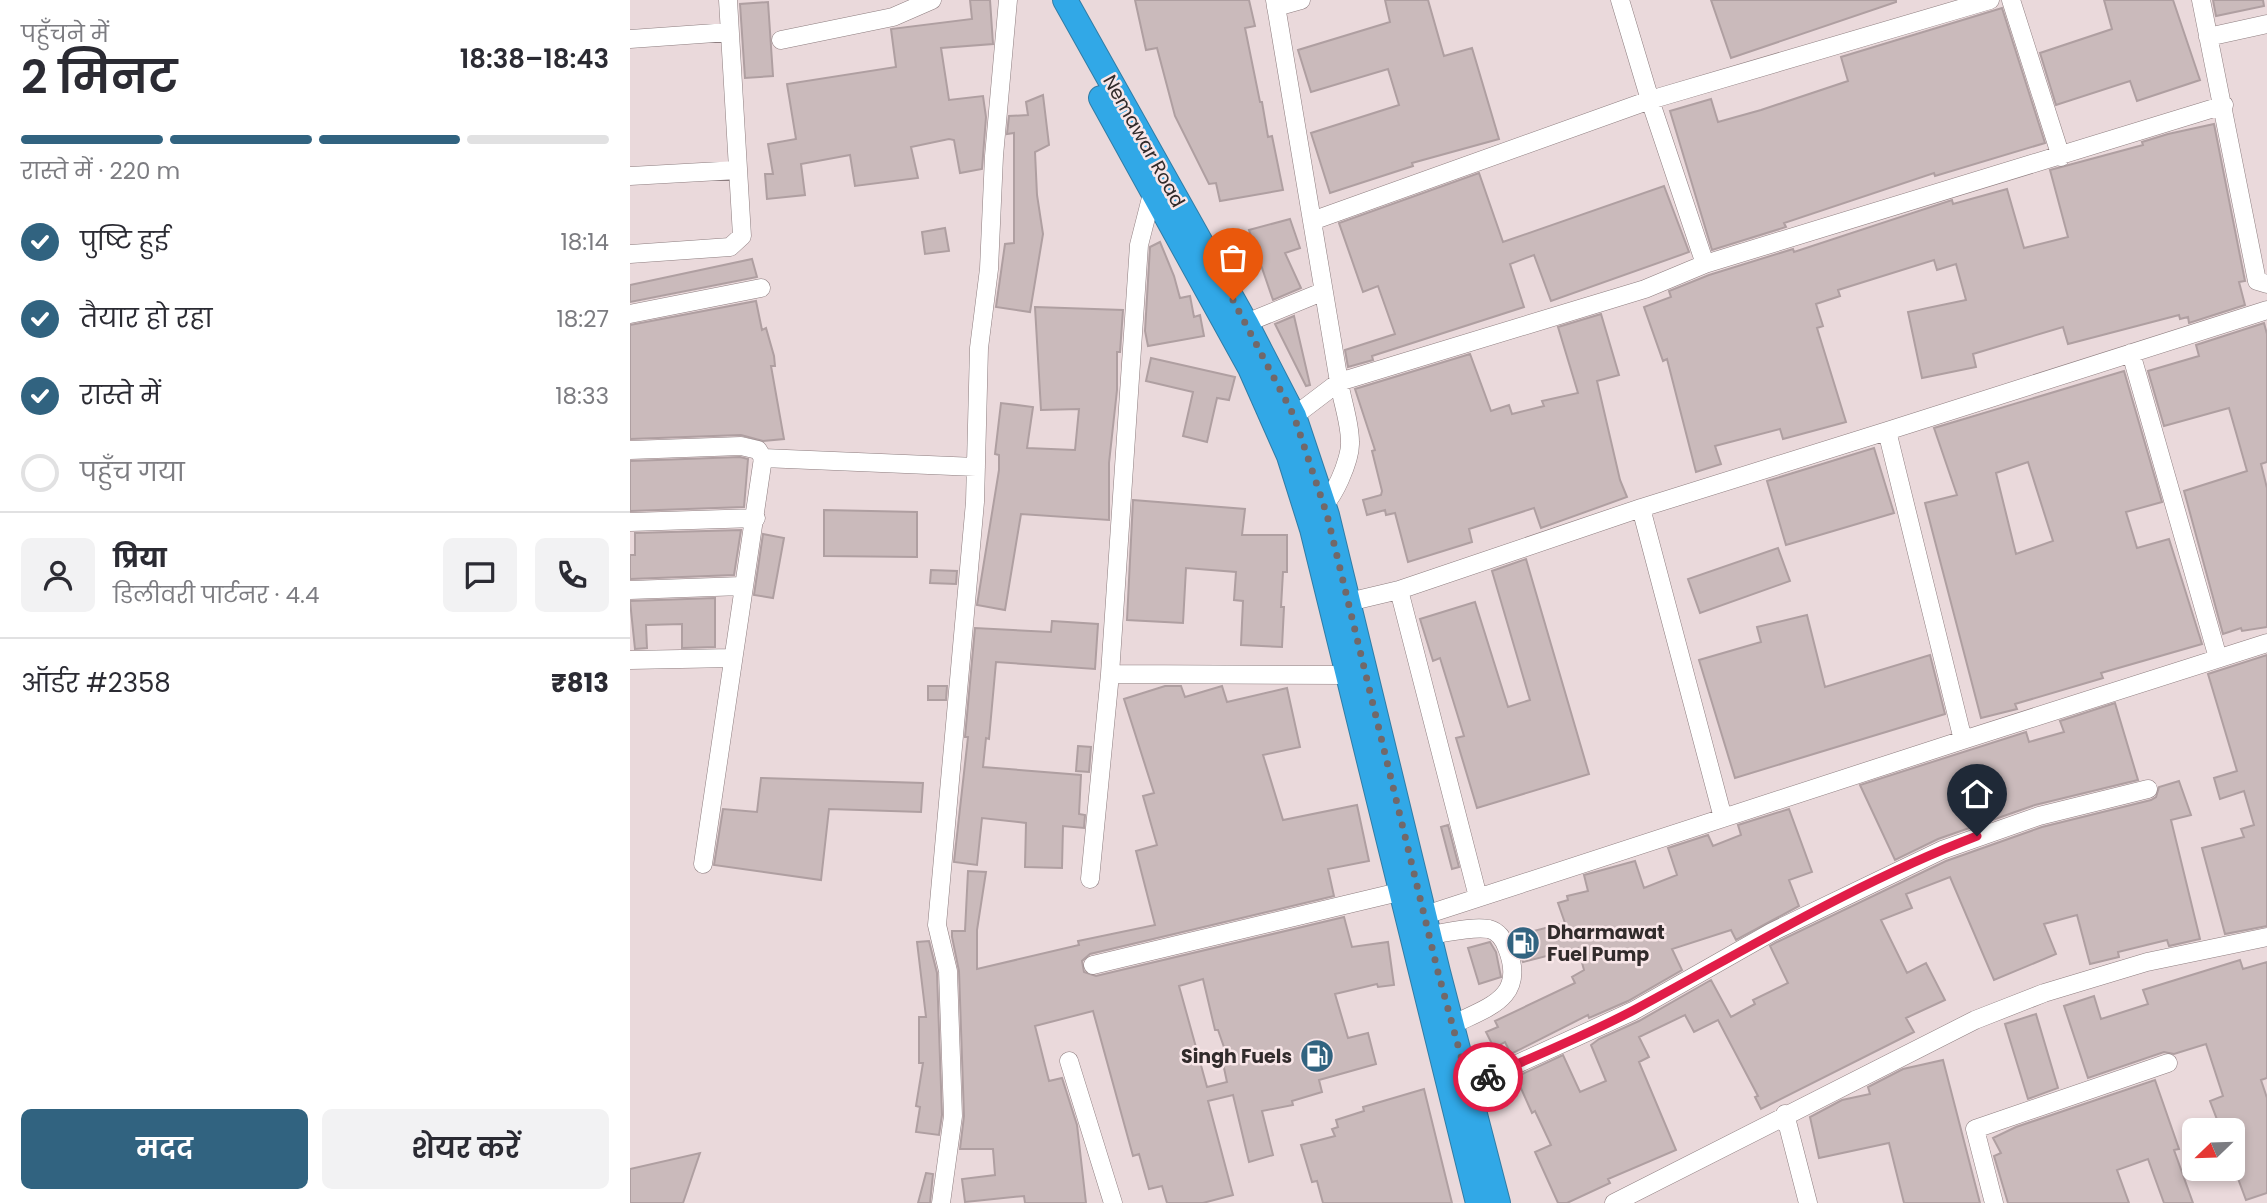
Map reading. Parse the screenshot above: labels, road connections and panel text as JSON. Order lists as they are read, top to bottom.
{
  "streets": {
    "highway": ["Nemawar Road"]
  },
  "places": {
    "fuel station": ["Dharmawat Fuel Pump", "Singh Fuels"]
  },
  "north": "bottom left",
  "page": {
    "heading": ["2 मिनट", "पहुँचने में", "18:38–18:43"],
    "panel": [
      "प्रिया",
      "डिलीवरी पार्टनर · 4.4",
      "ऑर्डर #2358",
      "₹813"
    ],
    "bar": "रास्ते में · 220 m",
    "list": [
      ["पुष्टि हुई", "18:14"],
      ["तैयार हो रहा", "18:27"],
      ["रास्ते में", "18:33"],
      "पहुँच गया"
    ],
    "buttons": ["मदद", "शेयर करें"]
  }
}
